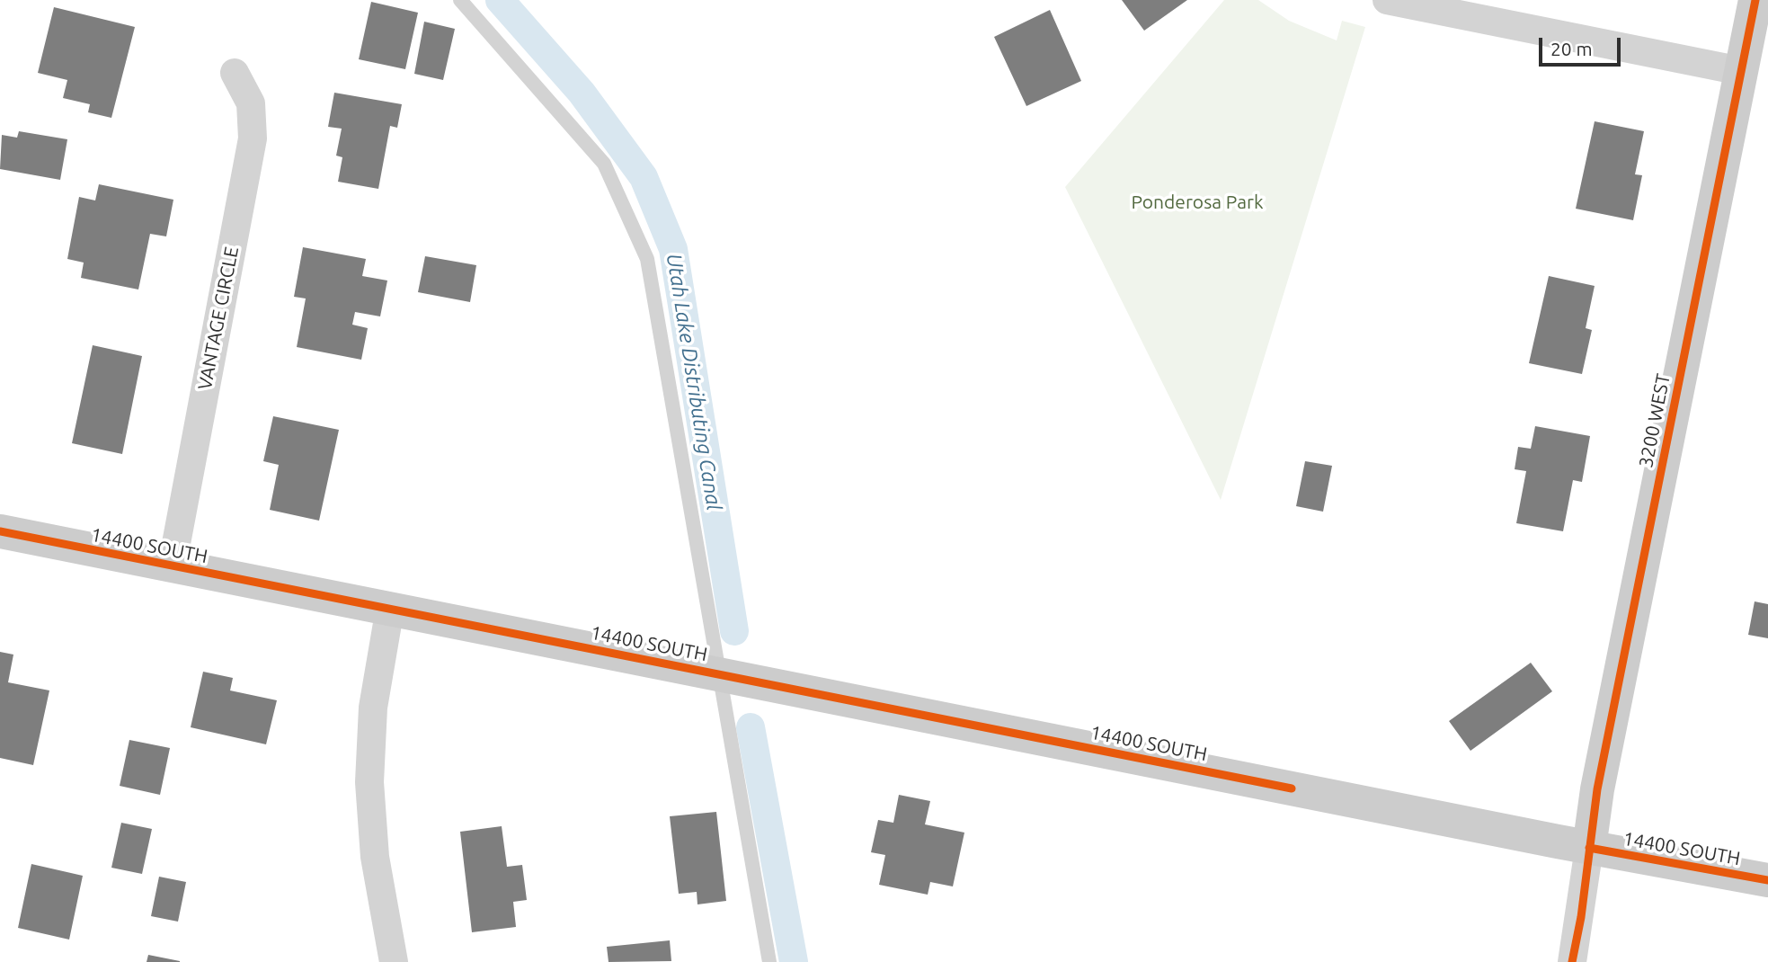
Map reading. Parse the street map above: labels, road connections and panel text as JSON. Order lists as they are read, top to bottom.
{
  "streets": {
    "street": ["VANTAGE CIRCLE", "3200 WEST", "14400 SOUTH"]
  },
  "crossings": [
    ["VANTAGE CIRCLE", "14400 SOUTH"],
    ["3200 WEST", "14400 SOUTH"]
  ],
  "water": ["Utah Lake Distributing Canal"],
  "parks": ["Ponderosa Park"],
  "scale_bar": "20 m"
}
